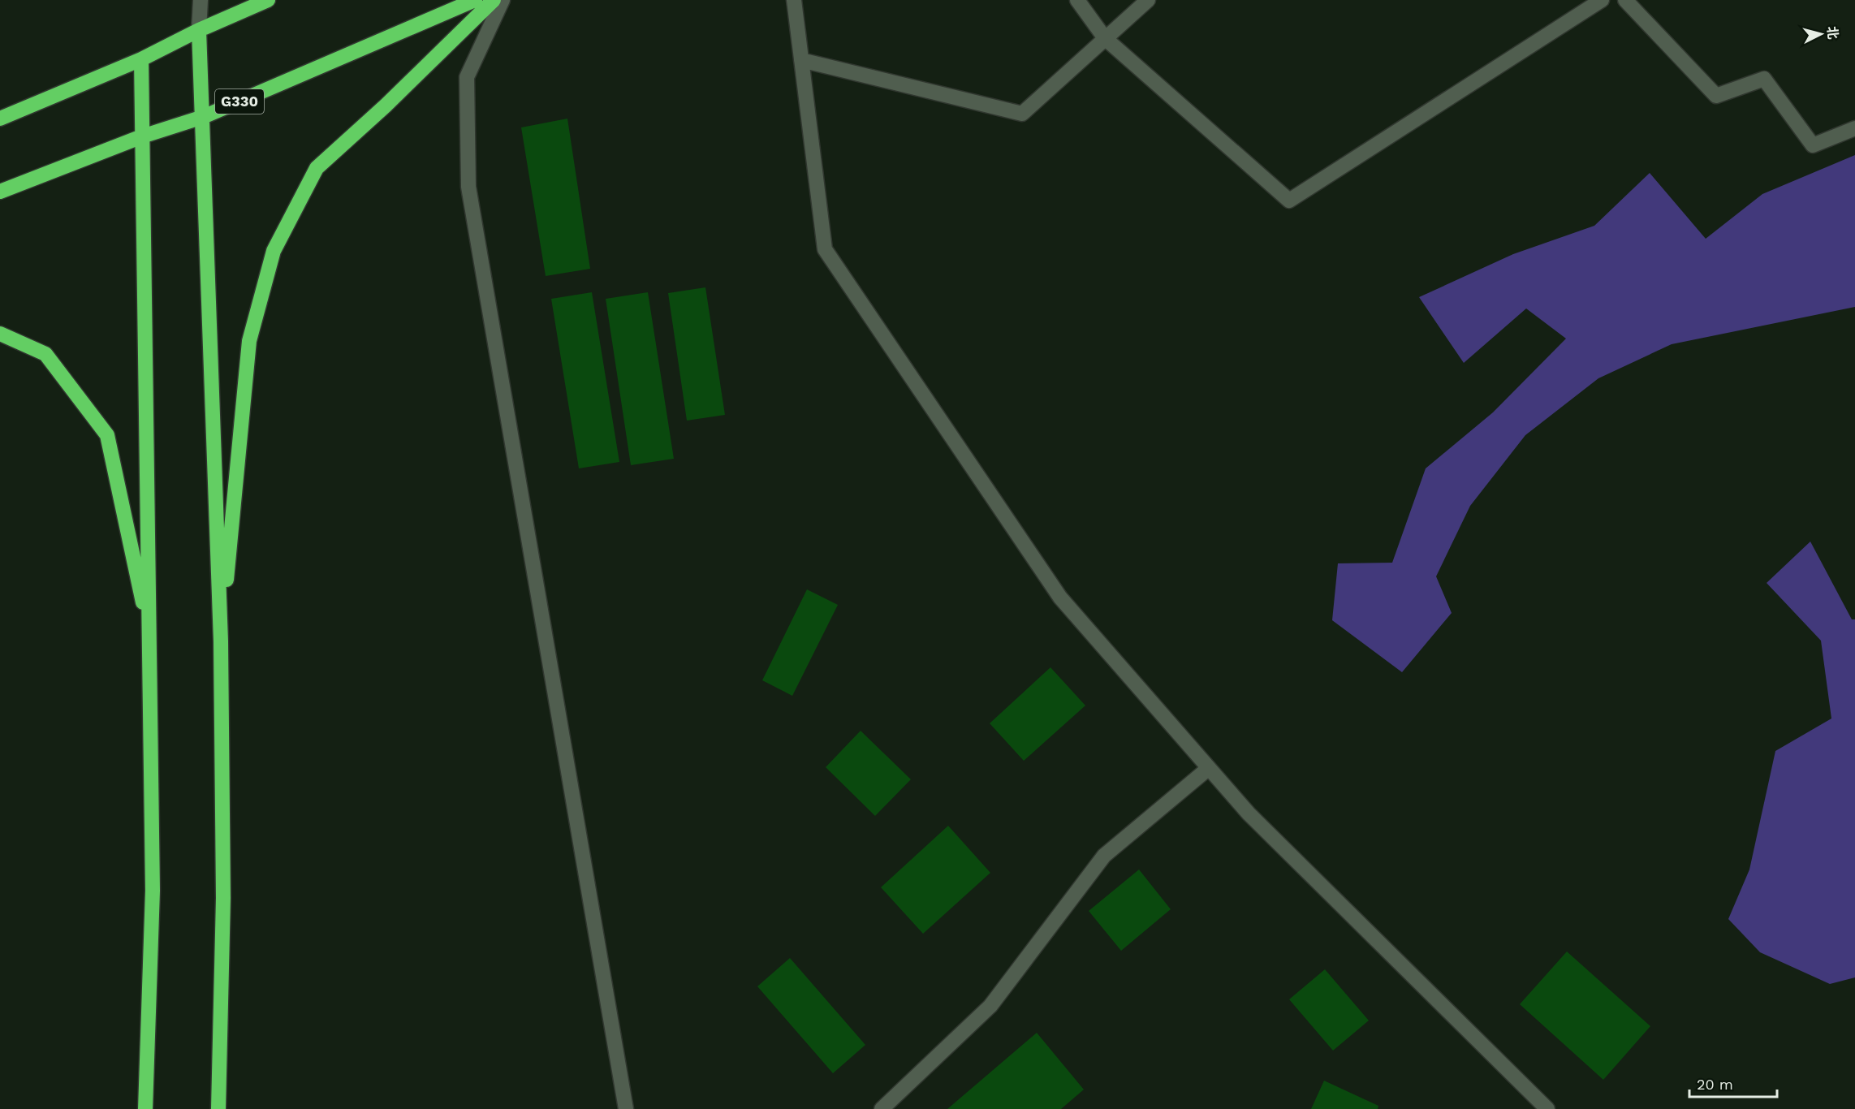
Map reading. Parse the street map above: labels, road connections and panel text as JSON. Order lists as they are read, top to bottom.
{
  "streets": {
    "highway": ["G330"]
  },
  "scale_bar": "20 m",
  "north": "right"
}
